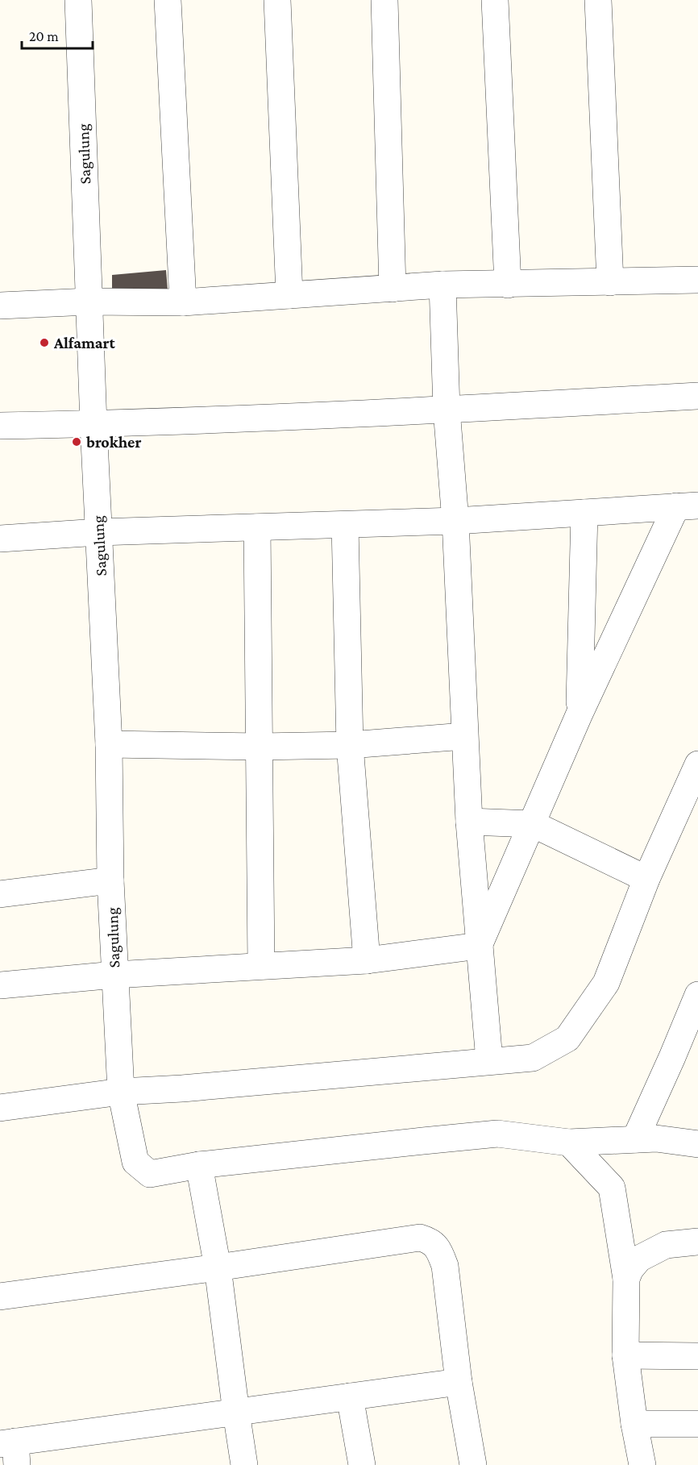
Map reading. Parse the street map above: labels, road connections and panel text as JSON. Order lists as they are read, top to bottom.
{
  "streets": {
    "street": ["Sagulung"]
  },
  "places": ["Alfamart", "brokher"],
  "scale_bar": "20 m"
}
